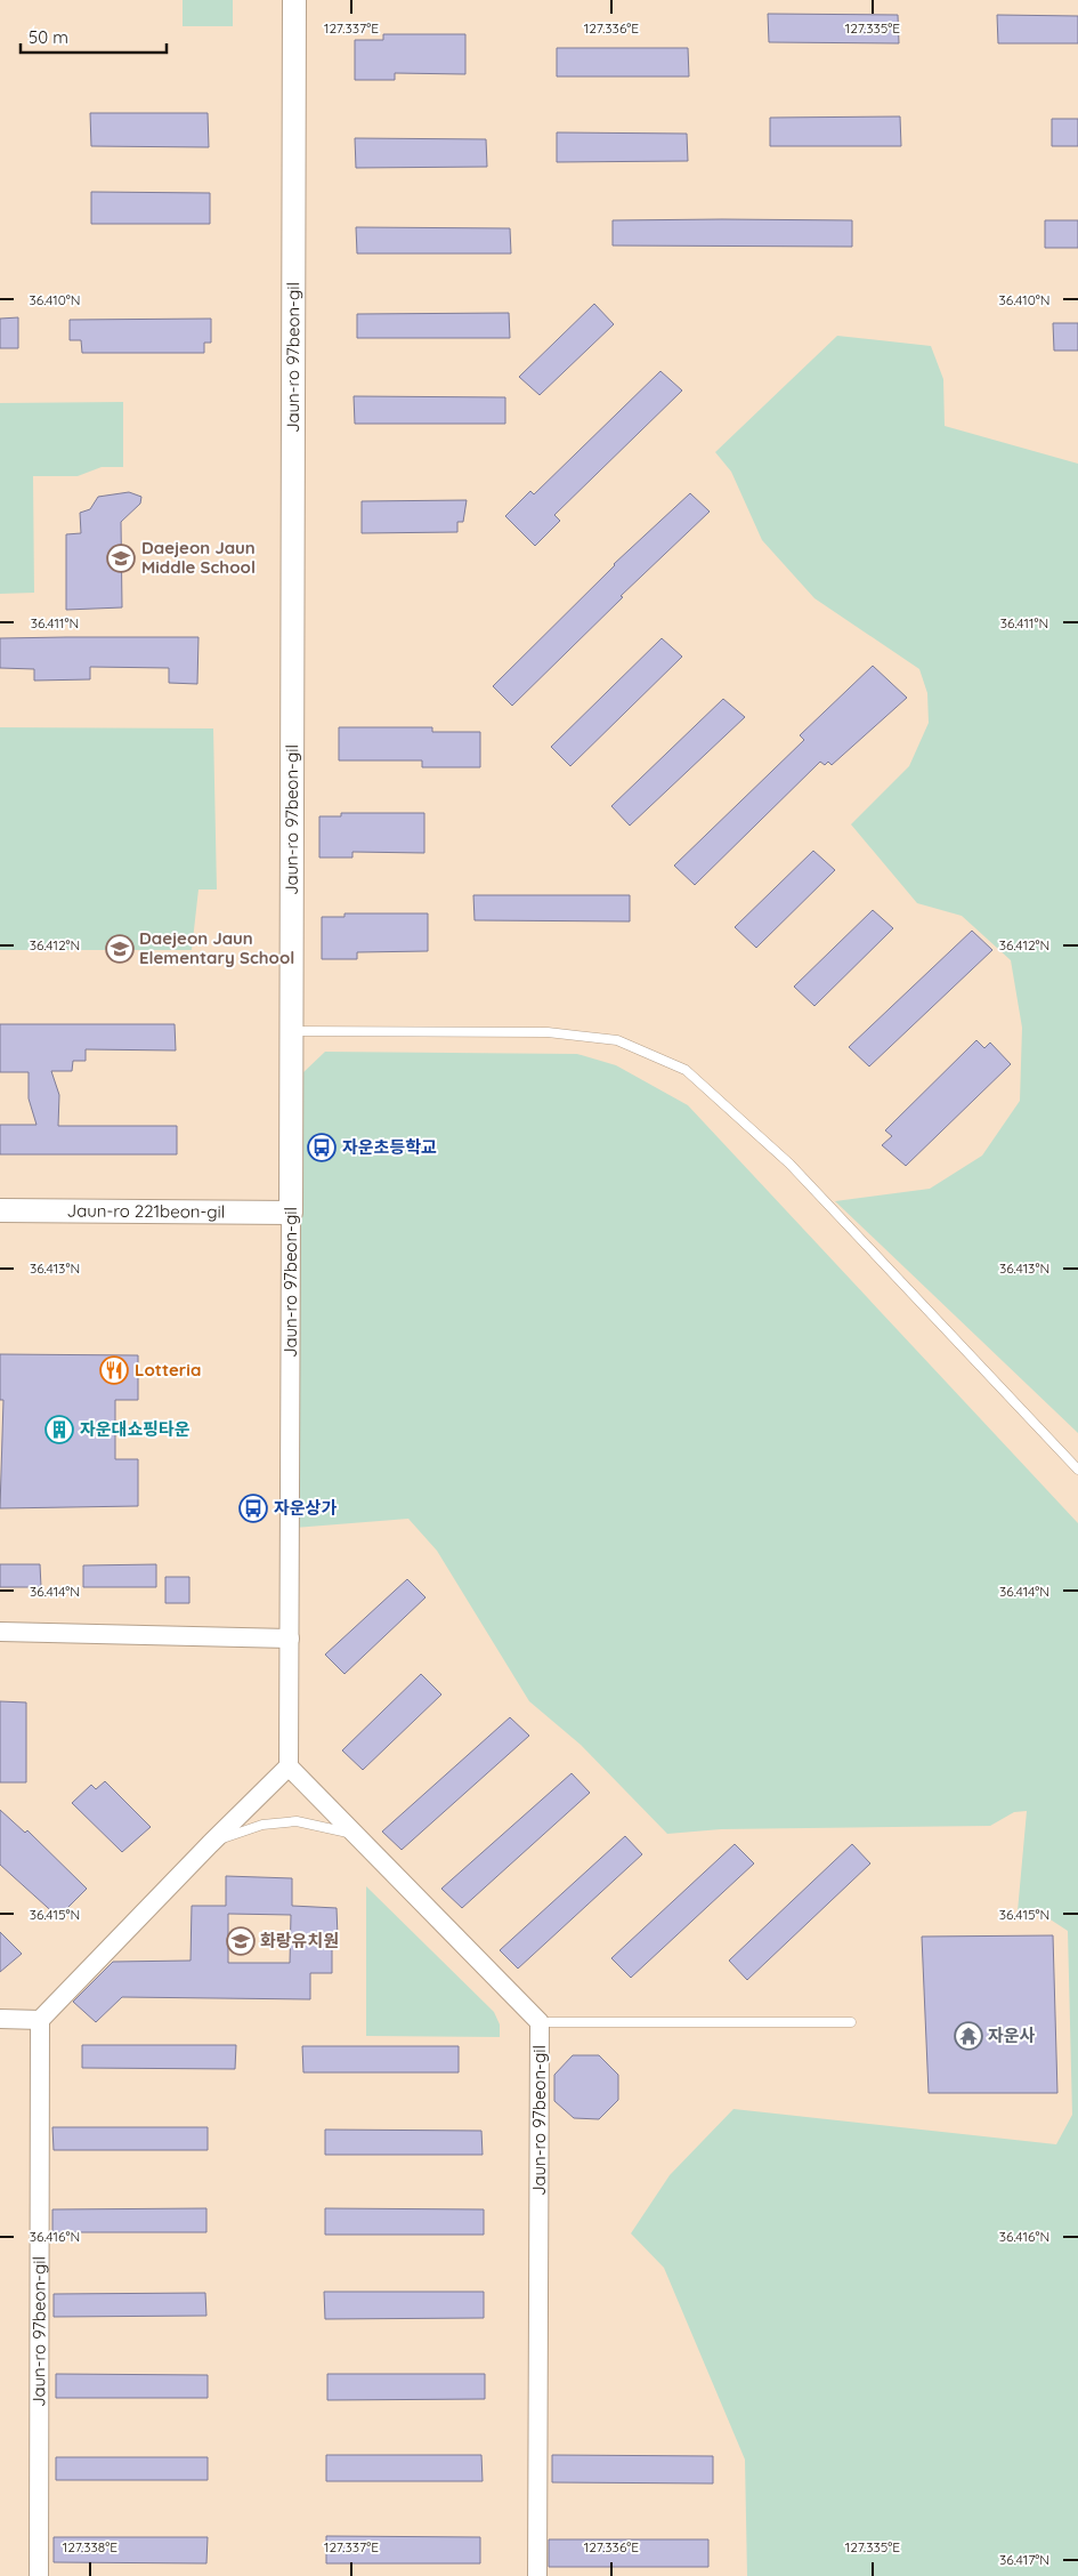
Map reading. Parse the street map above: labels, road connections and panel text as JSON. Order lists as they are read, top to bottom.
{
  "streets": {
    "street": ["Jaun-ro 97beon-gil", "Jaun-ro 221beon-gil"]
  },
  "crossings": [
    ["Jaun-ro 97beon-gil", "Jaun-ro 221beon-gil"]
  ],
  "places": {
    "school or university": ["Daejeon Jaun Middle School", "Daejeon Jaun Elementary School", "화랑유치원"],
    "bus stop": ["자운초등학교", "자운상가"],
    "restaurant": ["Lotteria"],
    "building": ["자운대쇼핑타운"],
    "temple": ["자운사"]
  },
  "scale_bar": "50 m",
  "coordinates": [
    "127.337°E",
    "127.336°E",
    "127.335°E",
    "36.410°N",
    "36.411°N",
    "36.412°N",
    "36.413°N",
    "36.414°N",
    "36.415°N",
    "36.416°N",
    "127.338°E",
    "36.417°N"
  ]
}
